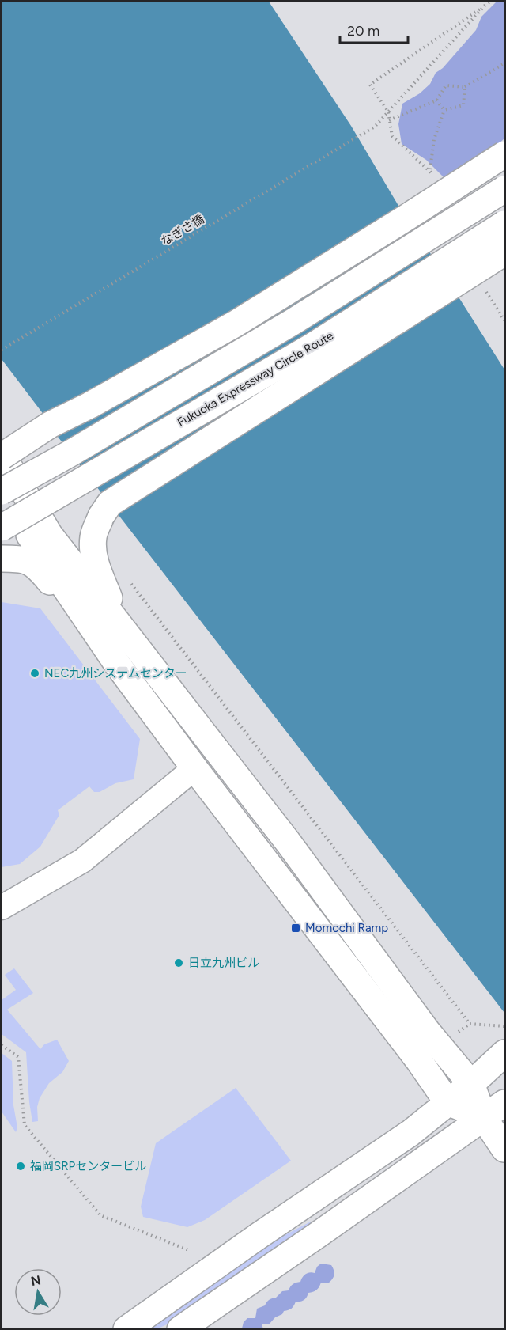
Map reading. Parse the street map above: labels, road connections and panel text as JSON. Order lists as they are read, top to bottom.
{
  "streets": {
    "main road": ["Fukuoka Expressway Circle Route"],
    "path": ["なぎさ橋"]
  },
  "places": {
    "other": ["NEC九州システムセンター", "日立九州ビル", "福岡SRPセンタービル"],
    "transit": ["Momochi Ramp"]
  },
  "scale_bar": "20 m",
  "north": "top"
}
